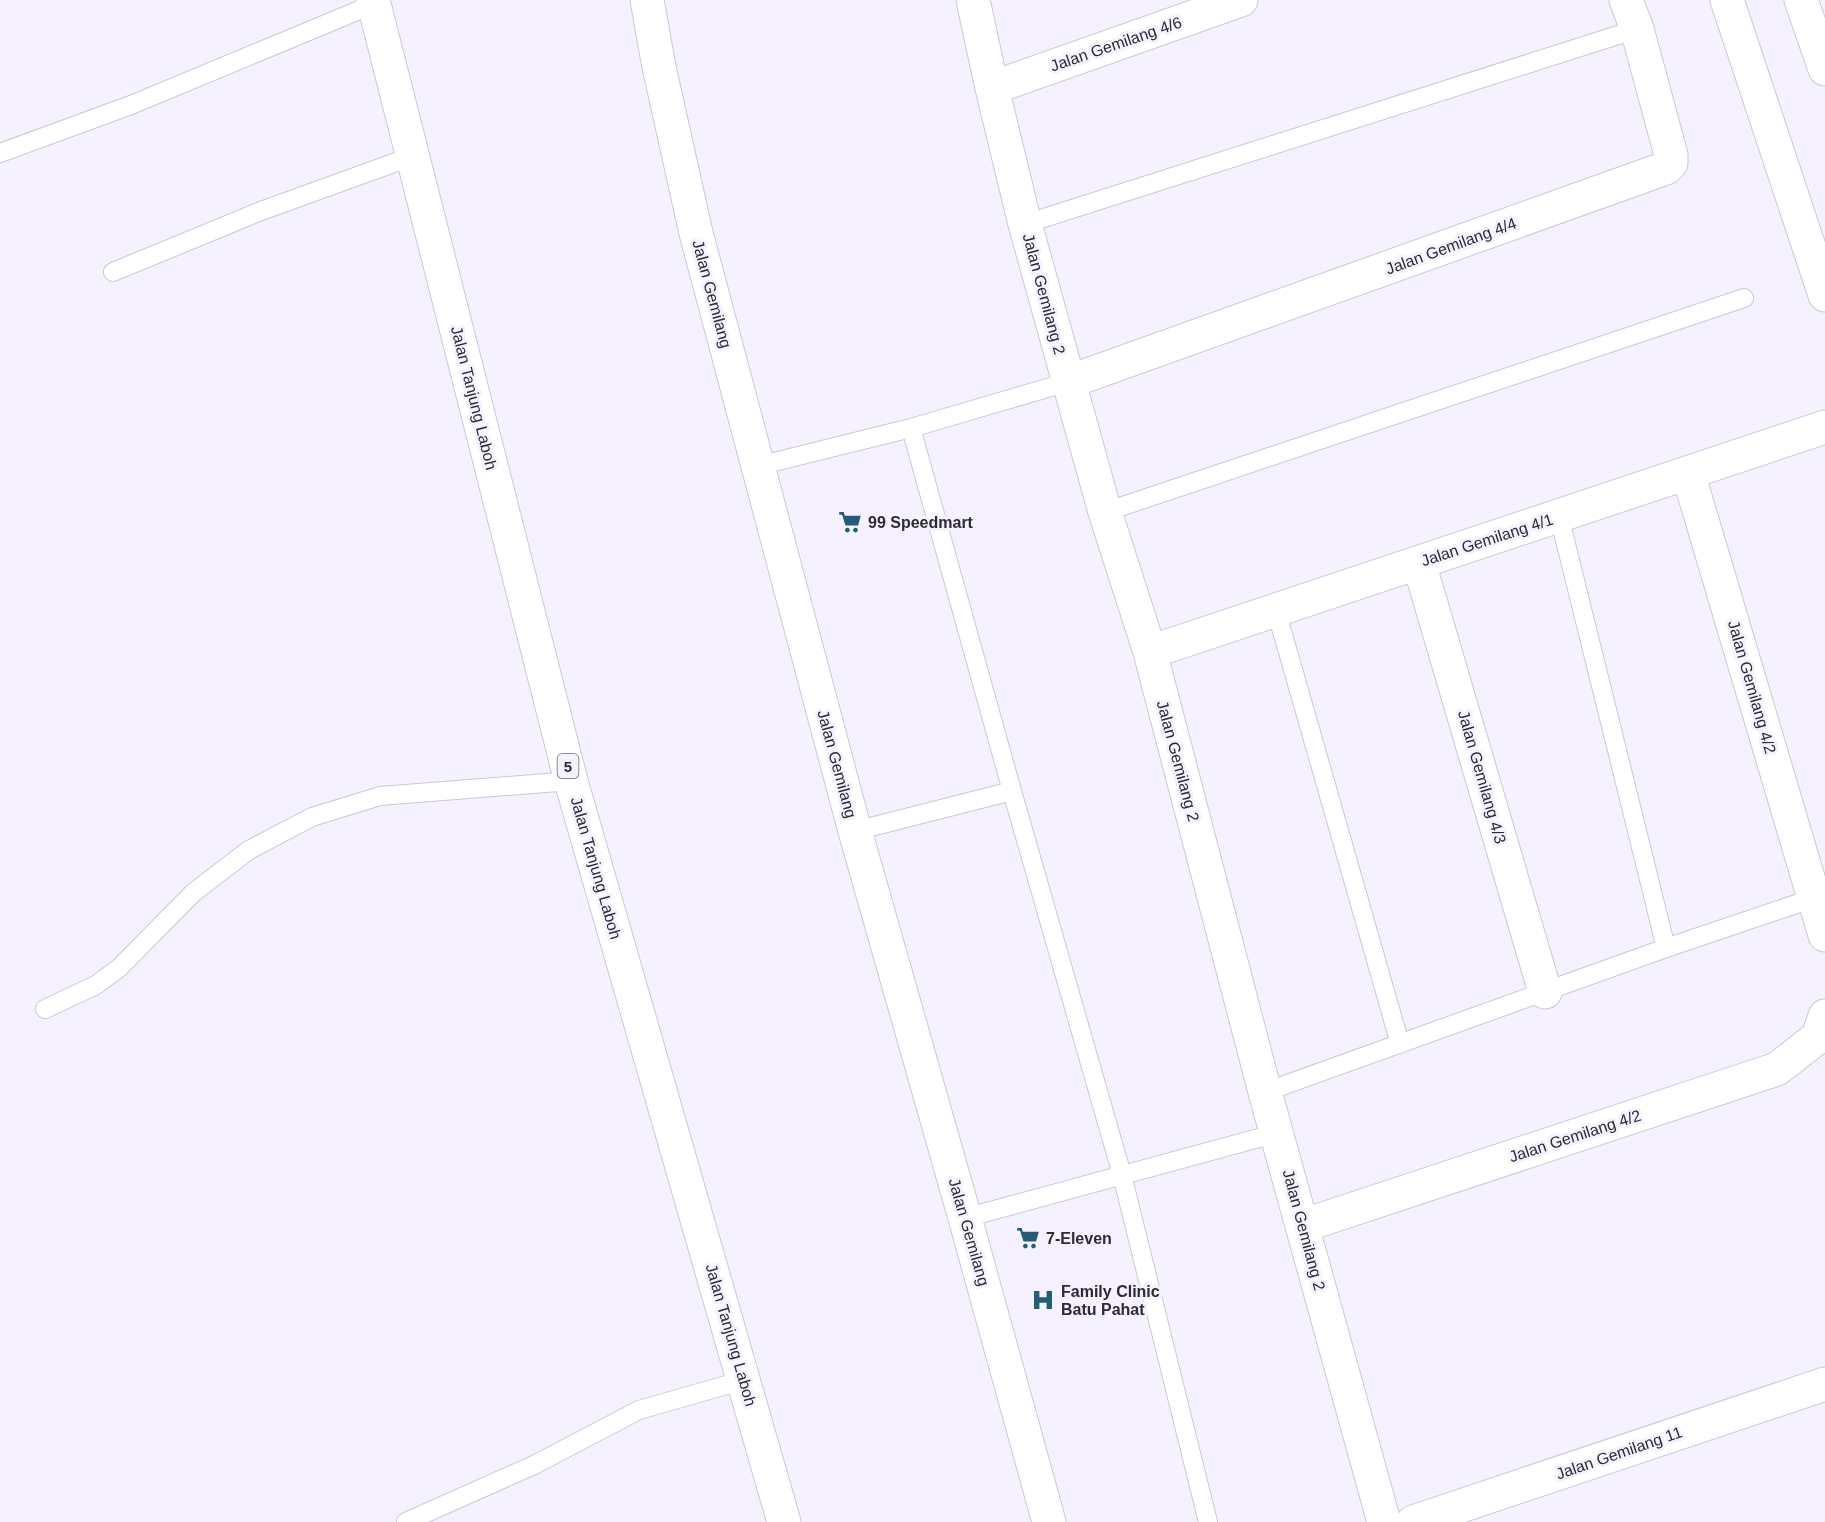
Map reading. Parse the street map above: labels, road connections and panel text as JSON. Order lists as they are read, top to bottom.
{
  "streets": {
    "main road": [
      "Jalan Gemilang 4/6",
      "Jalan Gemilang 4/4",
      "Jalan Gemilang",
      "Jalan Gemilang 2",
      "Jalan Tanjung Laboh",
      "Jalan Gemilang 4/1",
      "Jalan Gemilang 4/2",
      "5",
      "Jalan Gemilang 4/3",
      "Jalan Gemilang 11"
    ]
  },
  "crossings": [
    ["Jalan Gemilang 4/6", "Jalan Gemilang 2"],
    ["Jalan Gemilang 4/4", "Jalan Gemilang 2"],
    ["Jalan Gemilang 2", "Jalan Gemilang 4/1"],
    ["Jalan Gemilang 2", "Jalan Gemilang 4/2"],
    ["Jalan Gemilang 4/1", "Jalan Gemilang 4/2"],
    ["Jalan Gemilang 4/1", "Jalan Gemilang 4/3"]
  ],
  "places": {
    "supermarket": ["99 Speedmart", "7-Eleven"],
    "hospital": ["Family Clinic Batu Pahat"]
  }
}
